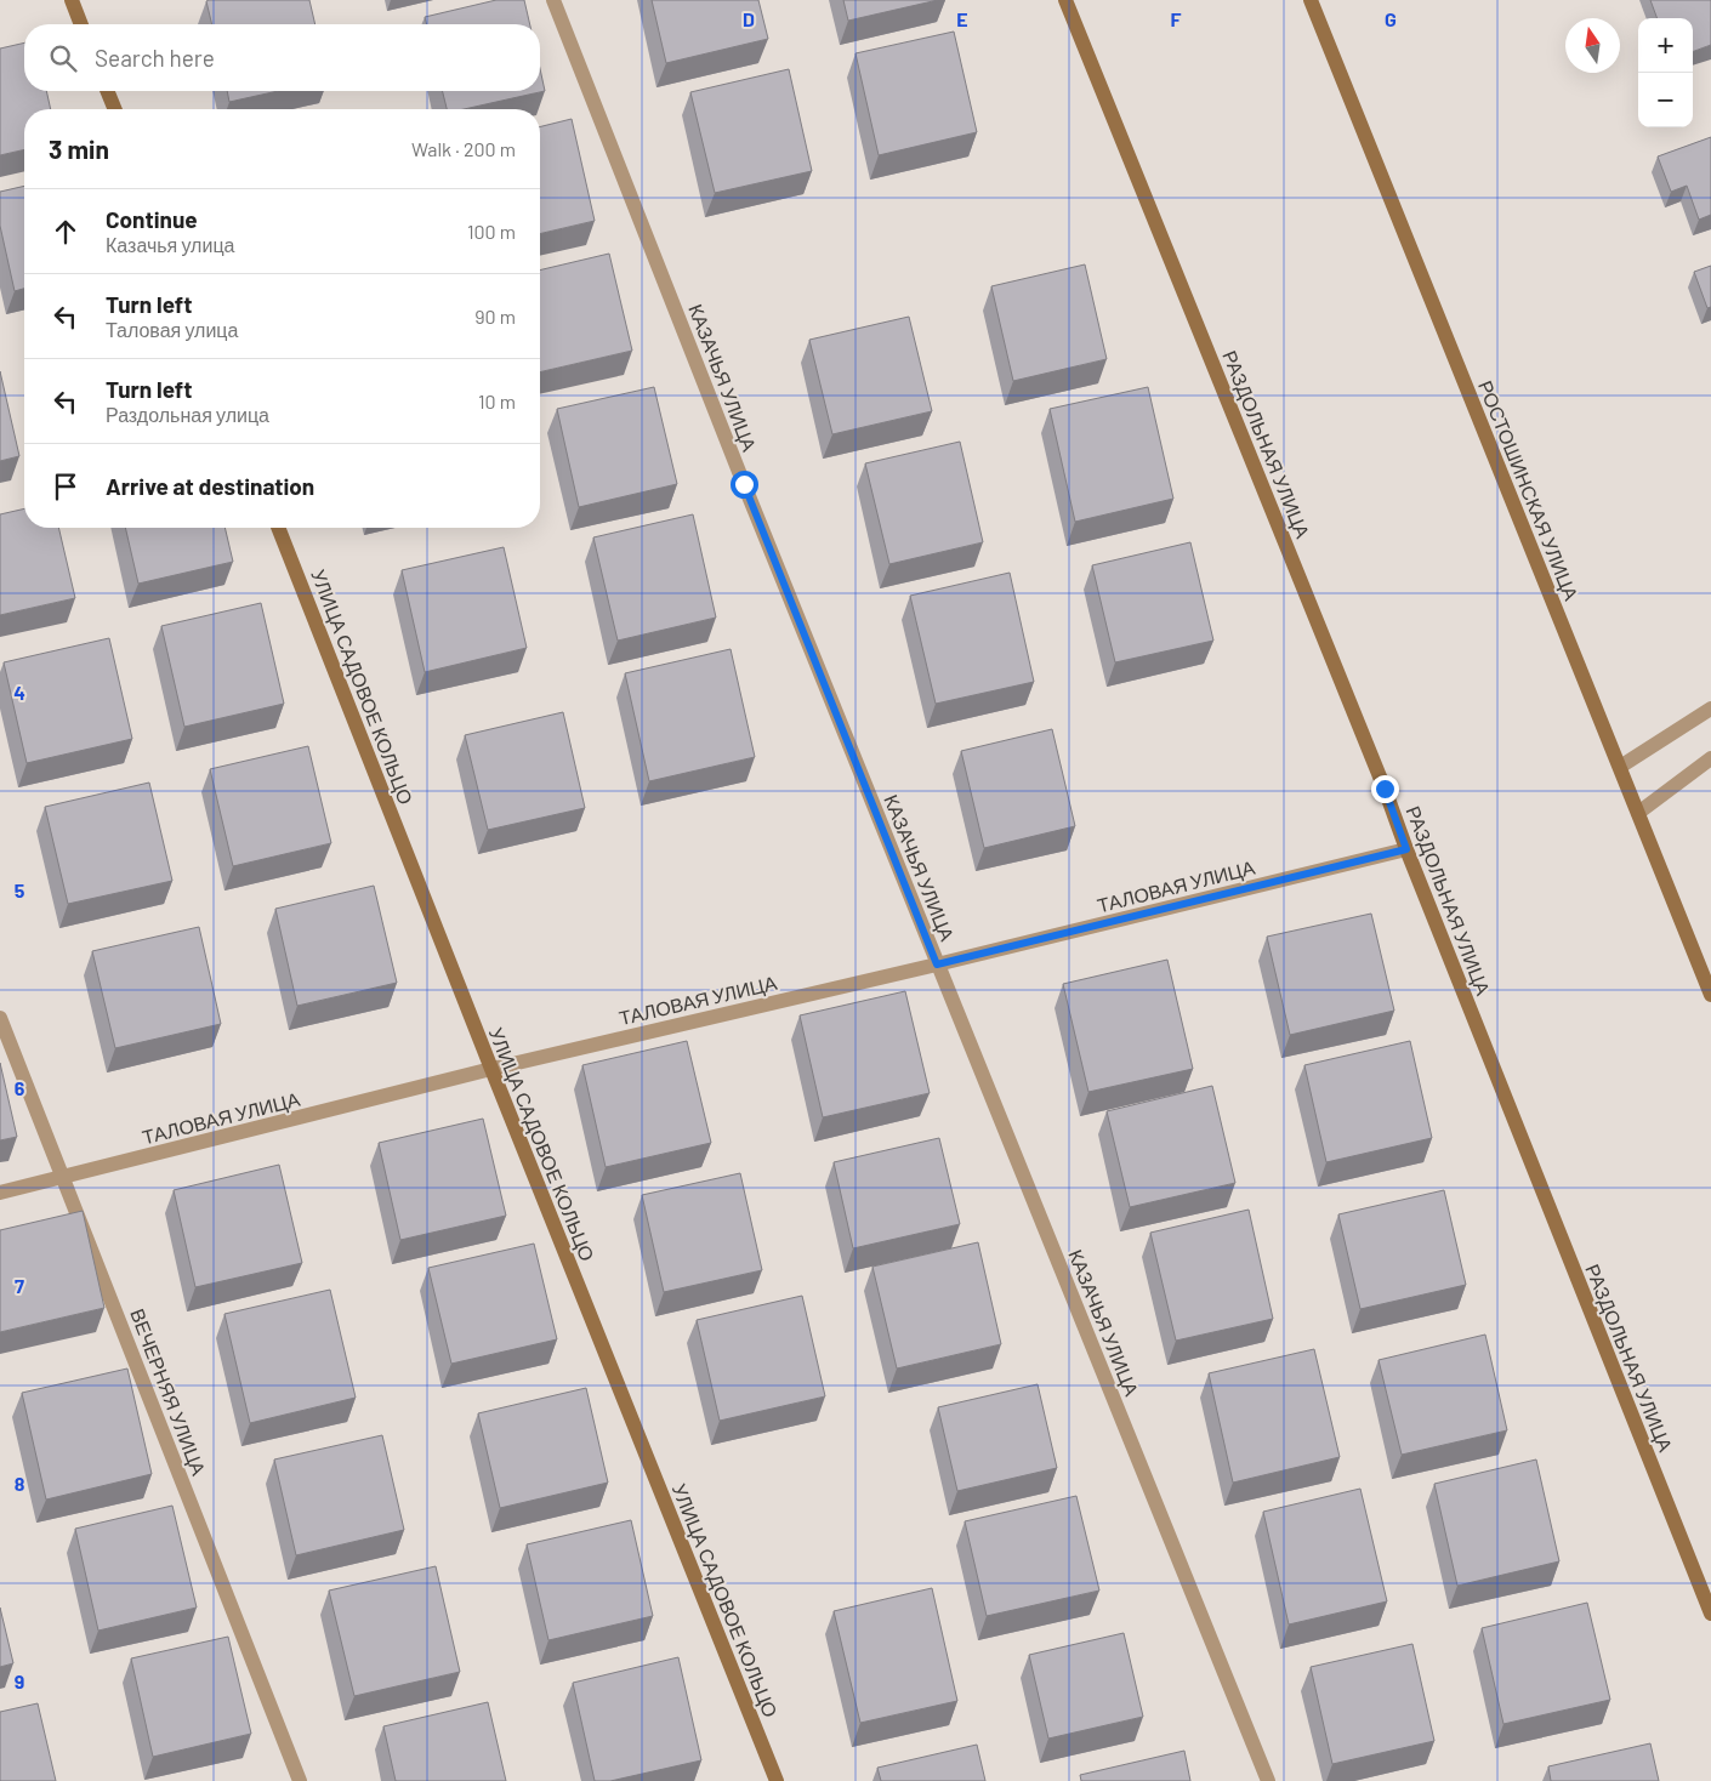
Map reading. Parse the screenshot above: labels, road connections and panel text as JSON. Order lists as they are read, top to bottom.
{
  "streets": {
    "street": [
      "КАЗАЧЬЯ УЛИЦА",
      "РАЗДОЛЬНАЯ УЛИЦА",
      "РОСТОШИНСКАЯ УЛИЦА",
      "УЛИЦА САДОВОЕ КОЛЬЦО",
      "ТАЛОВАЯ УЛИЦА",
      "ВЕЧЕРНЯЯ УЛИЦА"
    ]
  },
  "crossings": [
    ["КАЗАЧЬЯ УЛИЦА", "ТАЛОВАЯ УЛИЦА"],
    ["РАЗДОЛЬНАЯ УЛИЦА", "ТАЛОВАЯ УЛИЦА"],
    ["УЛИЦА САДОВОЕ КОЛЬЦО", "ТАЛОВАЯ УЛИЦА"],
    ["ТАЛОВАЯ УЛИЦА", "ВЕЧЕРНЯЯ УЛИЦА"]
  ],
  "north": "top",
  "page": {
    "map_buttons": ["+", "−"],
    "search": "Search here",
    "heading": ["3 min", "Walk · 200 m"],
    "list": [
      ["Continue", "Казачья улица", "100 m"],
      ["Turn left", "Таловая улица", "90 m"],
      ["Turn left", "Раздольная улица", "10 m"],
      "Arrive at destination"
    ]
  },
  "grid": {
    "columns": [
      "D",
      "E",
      "F",
      "G"
    ],
    "rows": [
      "4",
      "5",
      "6",
      "7",
      "8",
      "9"
    ]
  }
}
